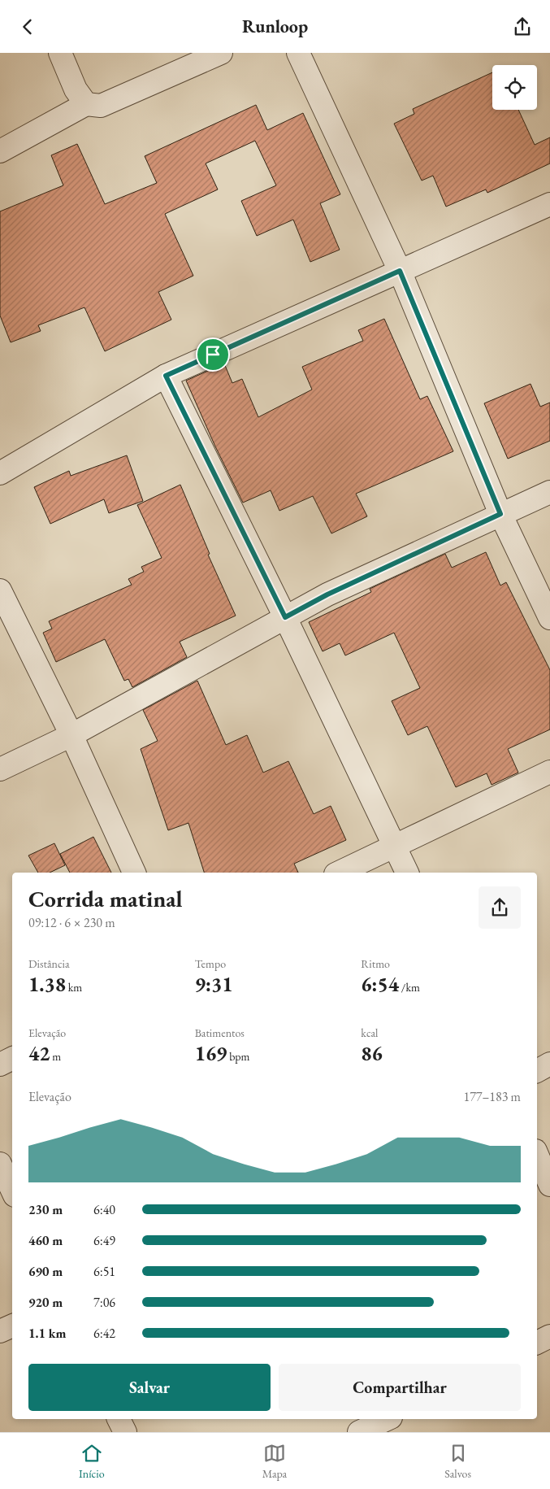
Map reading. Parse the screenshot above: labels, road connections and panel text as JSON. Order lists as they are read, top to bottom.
{
  "page": {
    "header": "Runloop",
    "heading": ["Corrida matinal", "09:12 · 6 × 230 m"],
    "stats": [
      ["Distância", "1.38 km"],
      ["Tempo", "9:31"],
      ["Ritmo", "6:54 /km"],
      ["Elevação", "42 m"],
      ["Batimentos", "169 bpm"],
      ["kcal", "86"]
    ],
    "chart": ["Elevação", "177–183 m"],
    "list": [
      {
        "name": "230 m",
        "note": "6:40"
      },
      {
        "name": "460 m",
        "note": "6:49"
      },
      {
        "name": "690 m",
        "note": "6:51"
      },
      {
        "name": "920 m",
        "note": "7:06"
      },
      {
        "name": "1.1 km",
        "note": "6:42"
      }
    ],
    "buttons": ["Salvar", "Compartilhar"],
    "tabs": ["Início", "Mapa", "Salvos"]
  }
}
